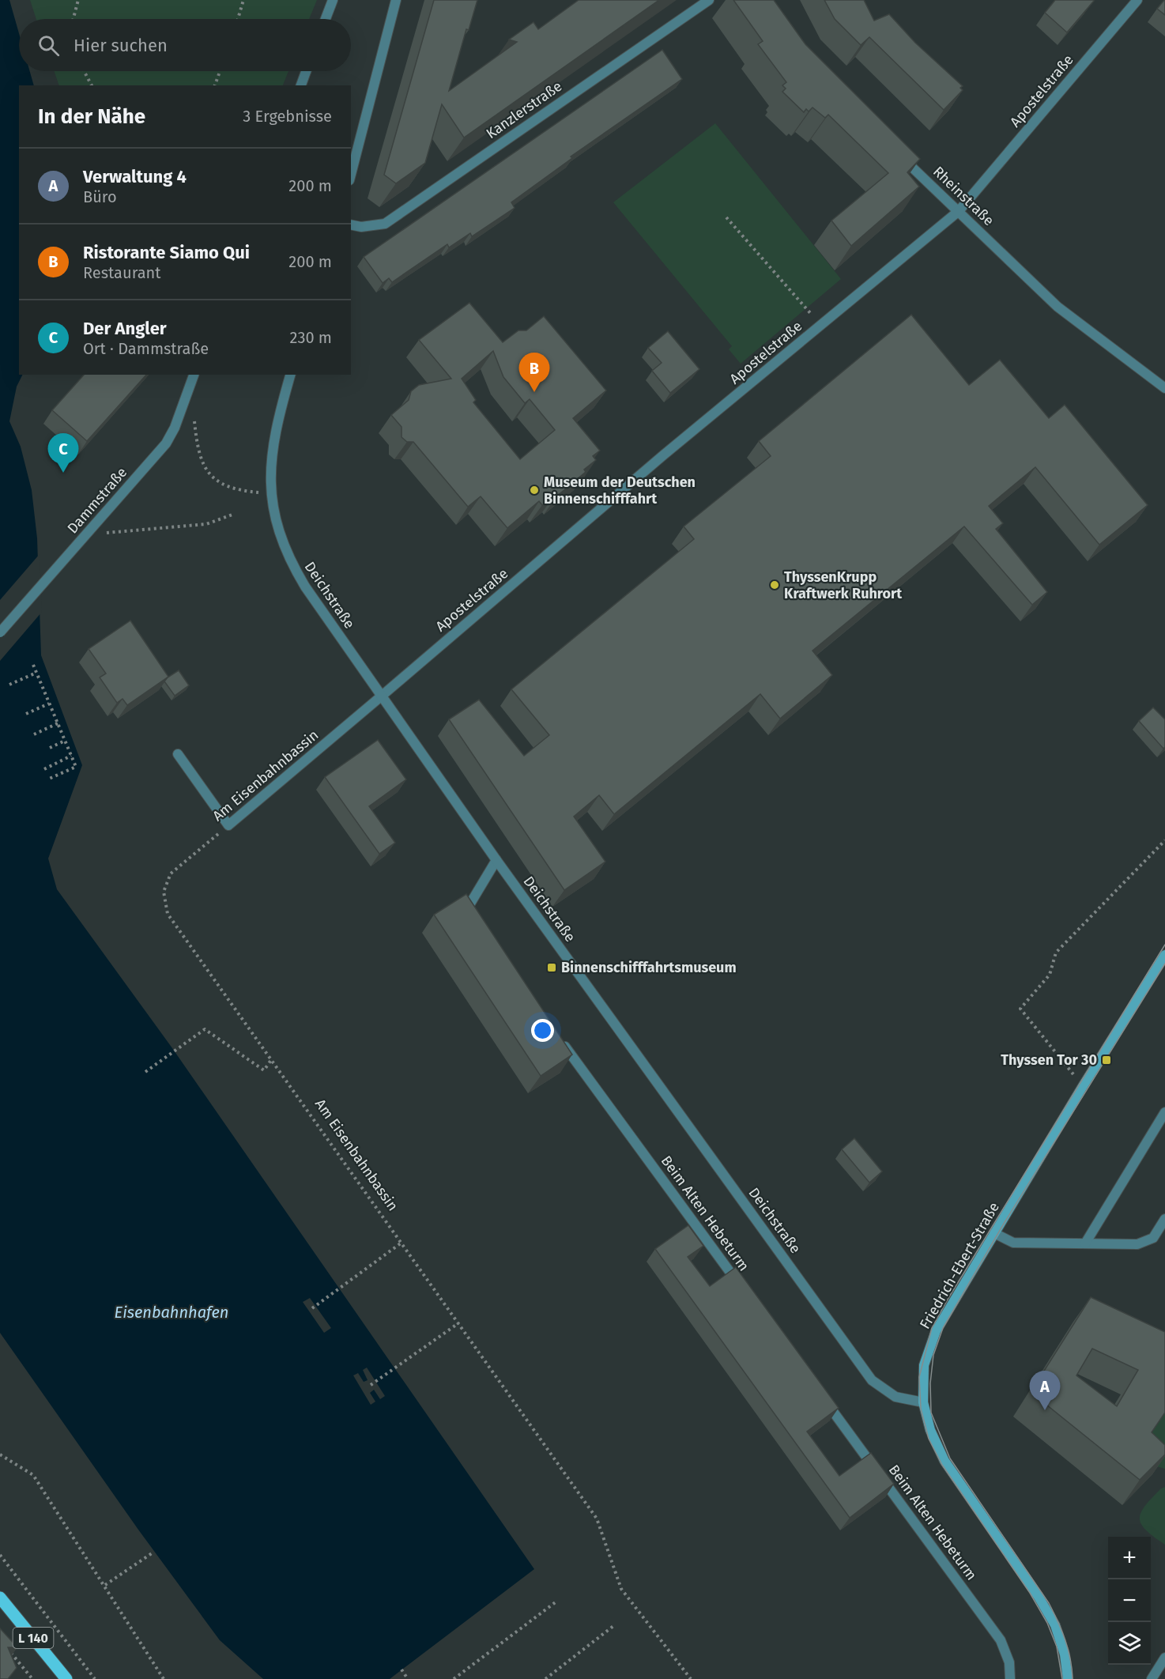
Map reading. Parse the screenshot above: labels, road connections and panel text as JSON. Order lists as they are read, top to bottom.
{
  "streets": {
    "main road": ["Friedrich-Ebert-Straße", "L 140"],
    "street": [
      "Apostelstraße",
      "Kanzlerstraße",
      "Rheinstraße",
      "Dammstraße",
      "Deichstraße",
      "Am Eisenbahnbassin",
      "Beim Alten Hebeturm"
    ]
  },
  "crossings": [
    ["Apostelstraße", "Rheinstraße"],
    ["Apostelstraße", "Deichstraße"],
    ["Apostelstraße", "Am Eisenbahnbassin"],
    ["Deichstraße", "Am Eisenbahnbassin"],
    ["Deichstraße", "Friedrich-Ebert-Straße"]
  ],
  "water": ["Eisenbahnhafen"],
  "places": {
    "other": ["Museum der Deutschen Binnenschifffahrt", "ThyssenKrupp Kraftwerk Ruhrort"],
    "transit": ["Binnenschifffahrtsmuseum", "Thyssen Tor 30"]
  },
  "page": {
    "search": "Hier suchen",
    "heading": ["In der Nähe", "3 Ergebnisse"],
    "list": [
      {
        "mark": "A",
        "name": "Verwaltung 4",
        "note": "Büro",
        "value": "200 m"
      },
      {
        "mark": "B",
        "name": "Ristorante Siamo Qui",
        "note": "Restaurant",
        "value": "200 m"
      },
      {
        "mark": "C",
        "name": "Der Angler",
        "note": "Ort · Dammstraße",
        "value": "230 m"
      }
    ],
    "pins": ["B", "C", "A"],
    "map_buttons": ["+", "−"]
  }
}
